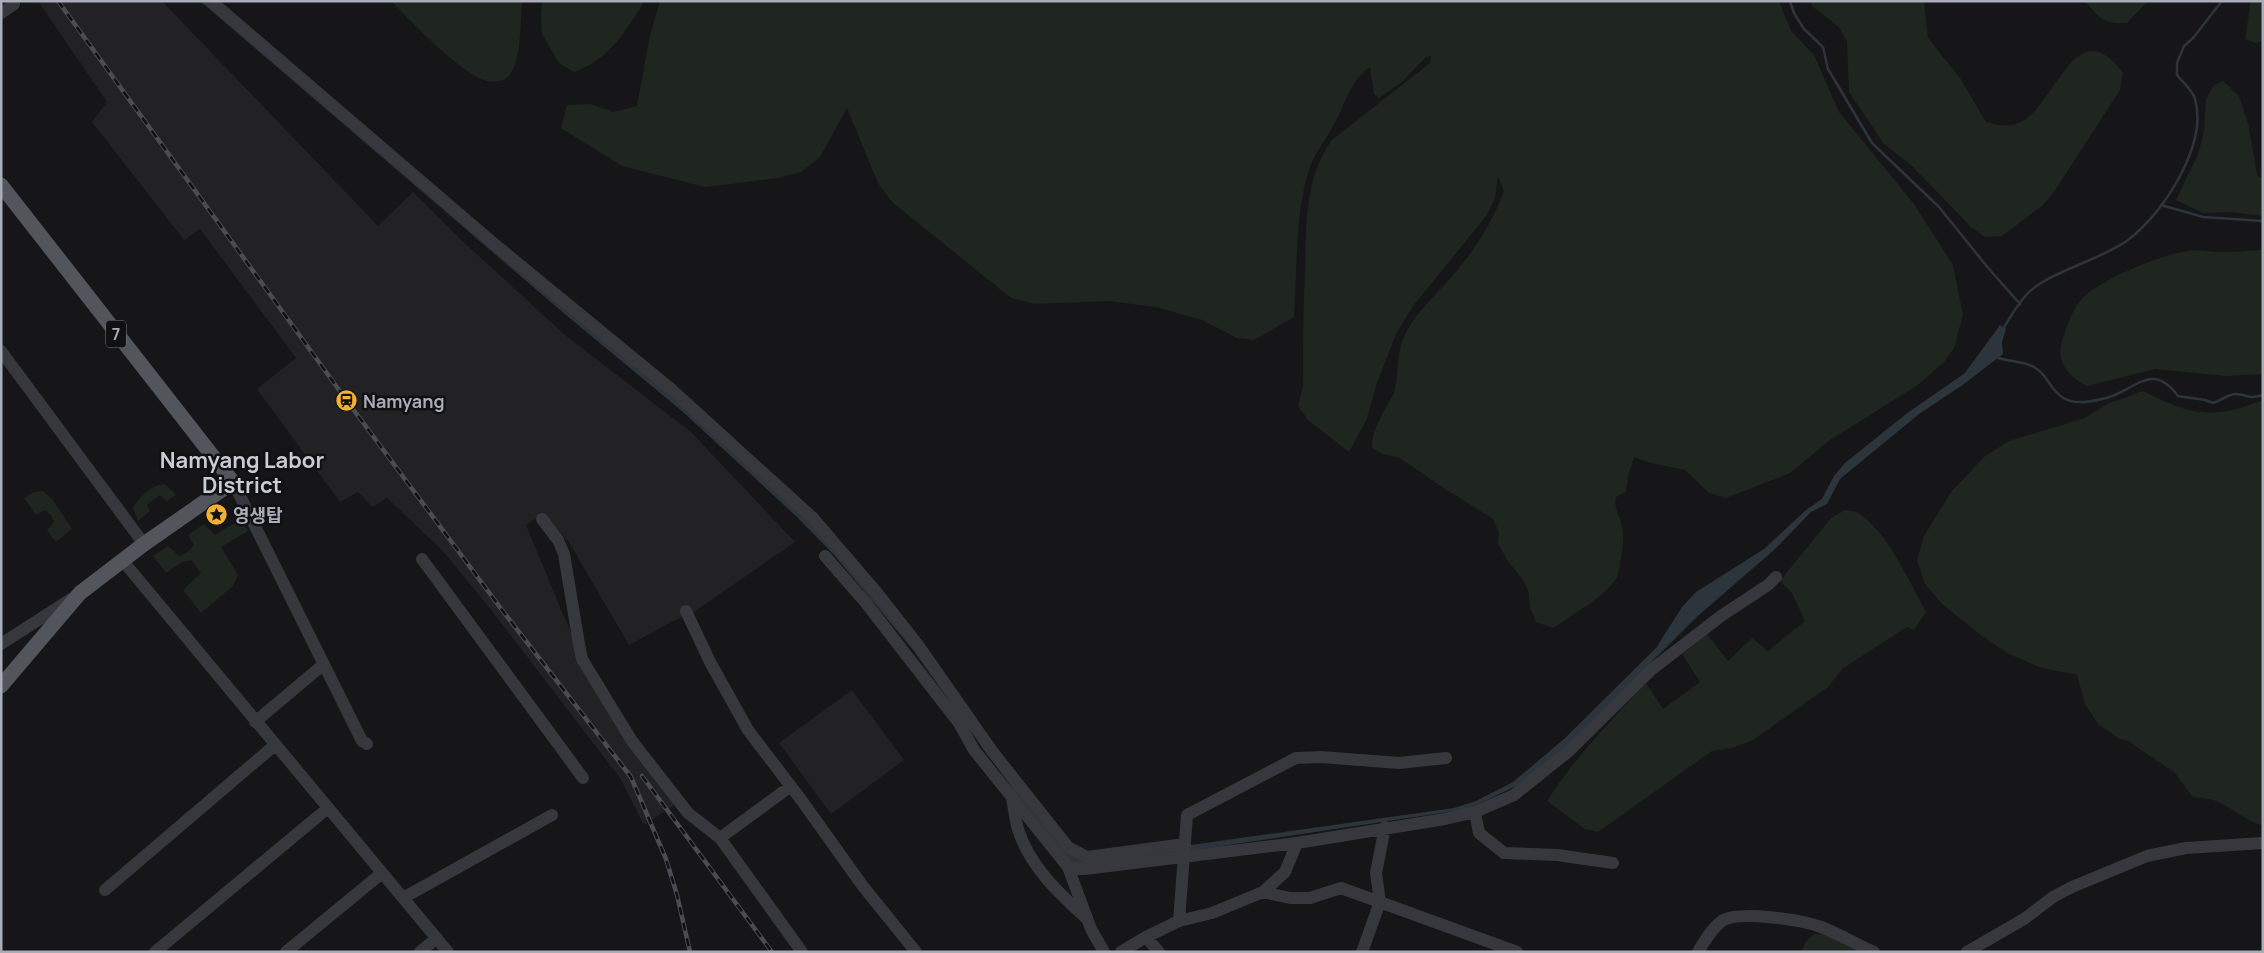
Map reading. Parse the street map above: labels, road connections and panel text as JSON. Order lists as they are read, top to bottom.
{
  "streets": {
    "main road": ["7"]
  },
  "districts": ["Namyang Labor District"],
  "places": {
    "station": ["Namyang"],
    "place": ["영생탑"]
  }
}
